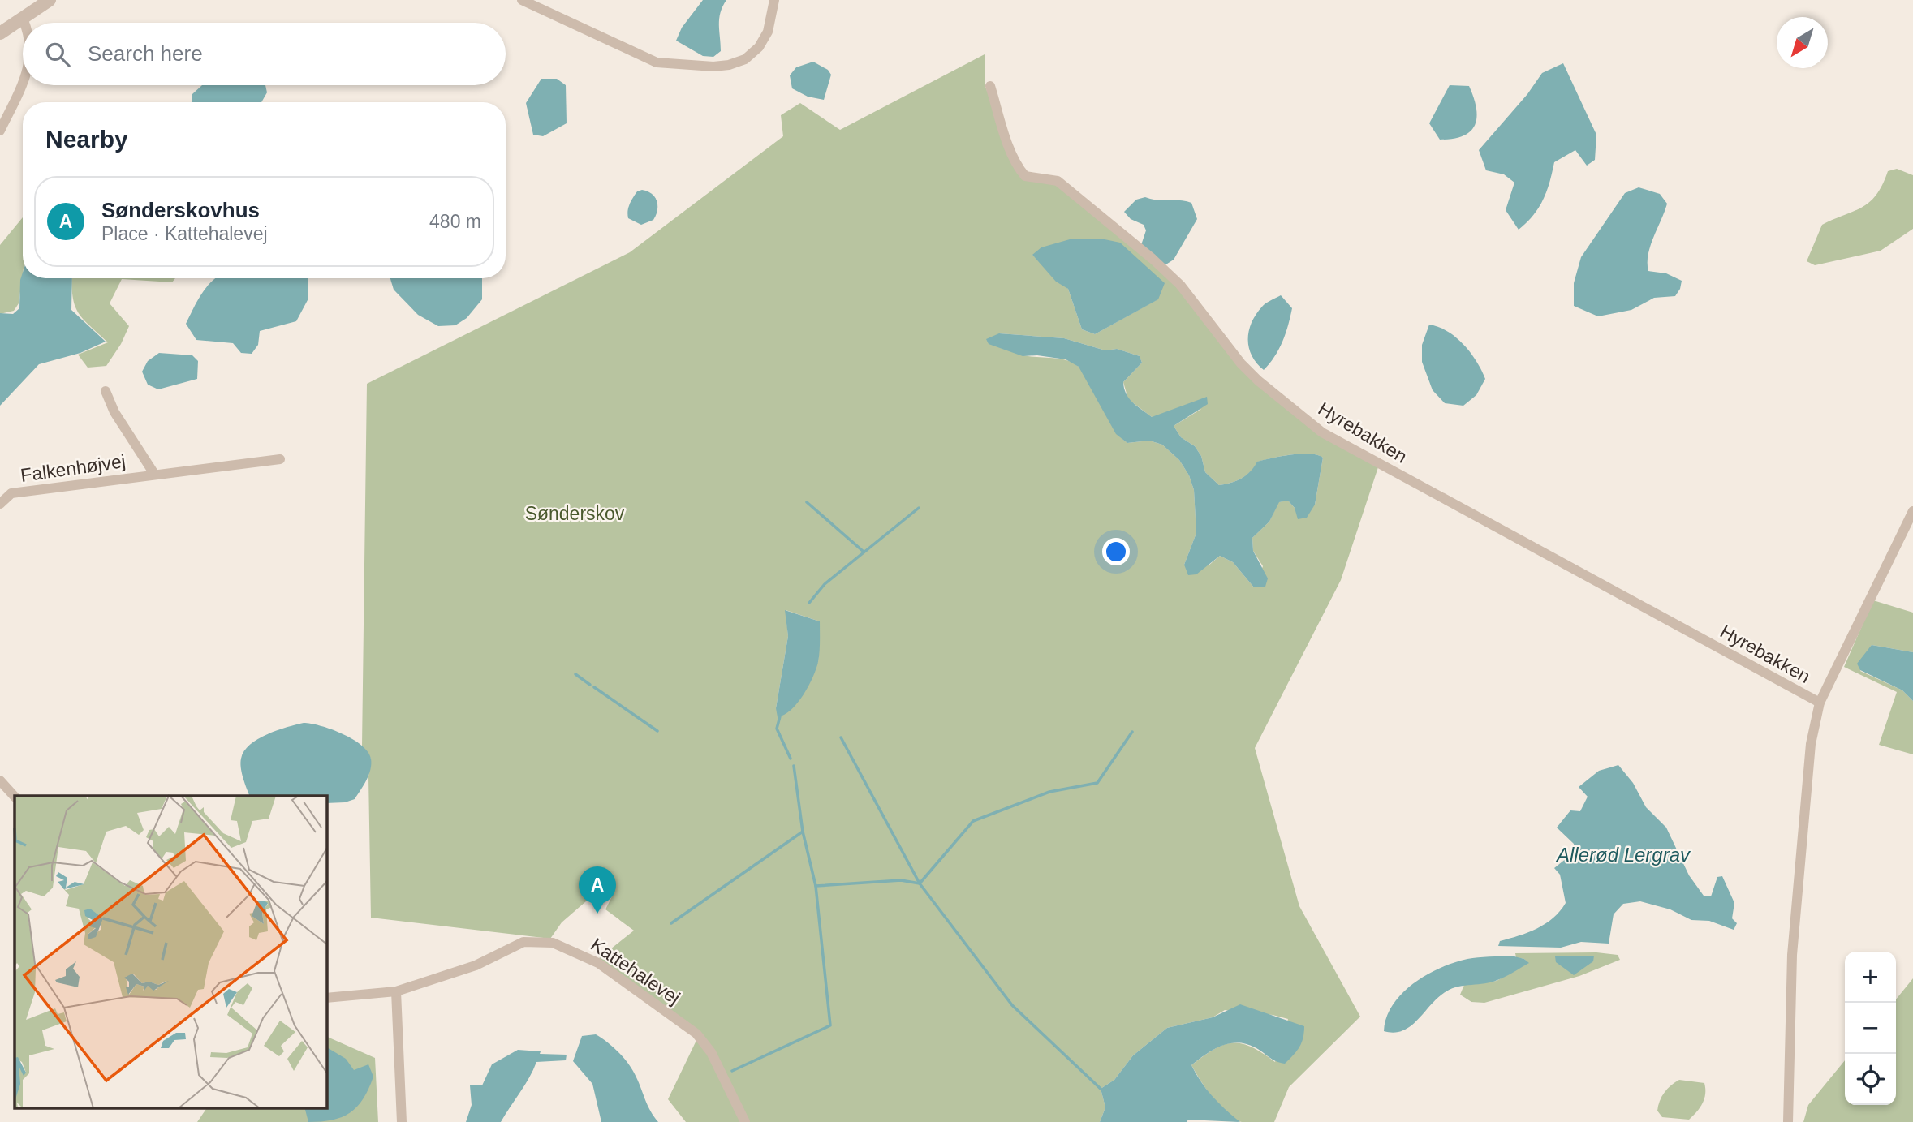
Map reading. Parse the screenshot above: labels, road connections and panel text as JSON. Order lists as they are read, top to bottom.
{
  "streets": {
    "street": ["Hyrebakken", "Falkenhøjvej", "Kattehalevej"]
  },
  "water": ["Allerød Lergrav"],
  "parks": ["Sønderskov"],
  "north": "bottom left",
  "page": {
    "search": "Search here",
    "heading": "Nearby",
    "list": [
      {
        "mark": "A",
        "name": "Sønderskovhus",
        "note": "Place · Kattehalevej",
        "value": "480 m"
      }
    ],
    "pins": "A",
    "map_buttons": ["+", "−"]
  }
}
